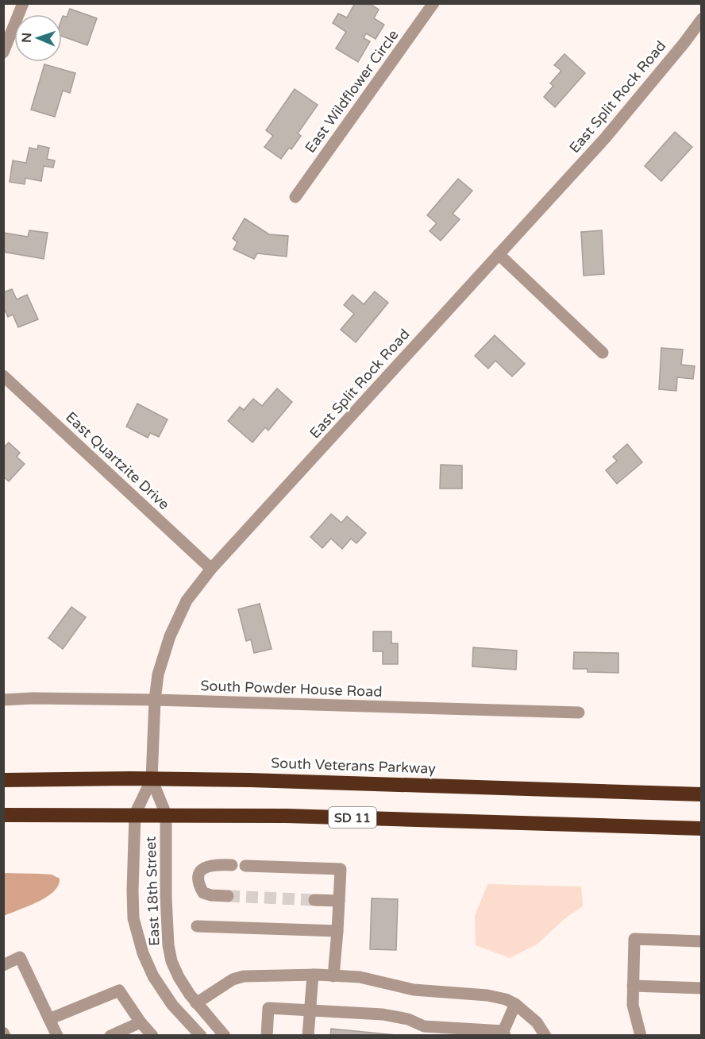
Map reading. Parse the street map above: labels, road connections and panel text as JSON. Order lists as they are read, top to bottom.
{
  "streets": {
    "highway": ["South Veterans Parkway", "SD 11"],
    "street": [
      "East Wildflower Circle",
      "East Split Rock Road",
      "East Quartzite Drive",
      "South Powder House Road",
      "East 18th Street"
    ]
  },
  "crossings": [
    ["East Split Rock Road", "East Quartzite Drive"],
    ["East Split Rock Road", "South Powder House Road"],
    ["East Split Rock Road", "South Veterans Parkway"],
    ["East Split Rock Road", "SD 11"],
    ["East Split Rock Road", "East 18th Street"],
    ["South Veterans Parkway", "East 18th Street"],
    ["SD 11", "East 18th Street"]
  ],
  "north": "left"
}
